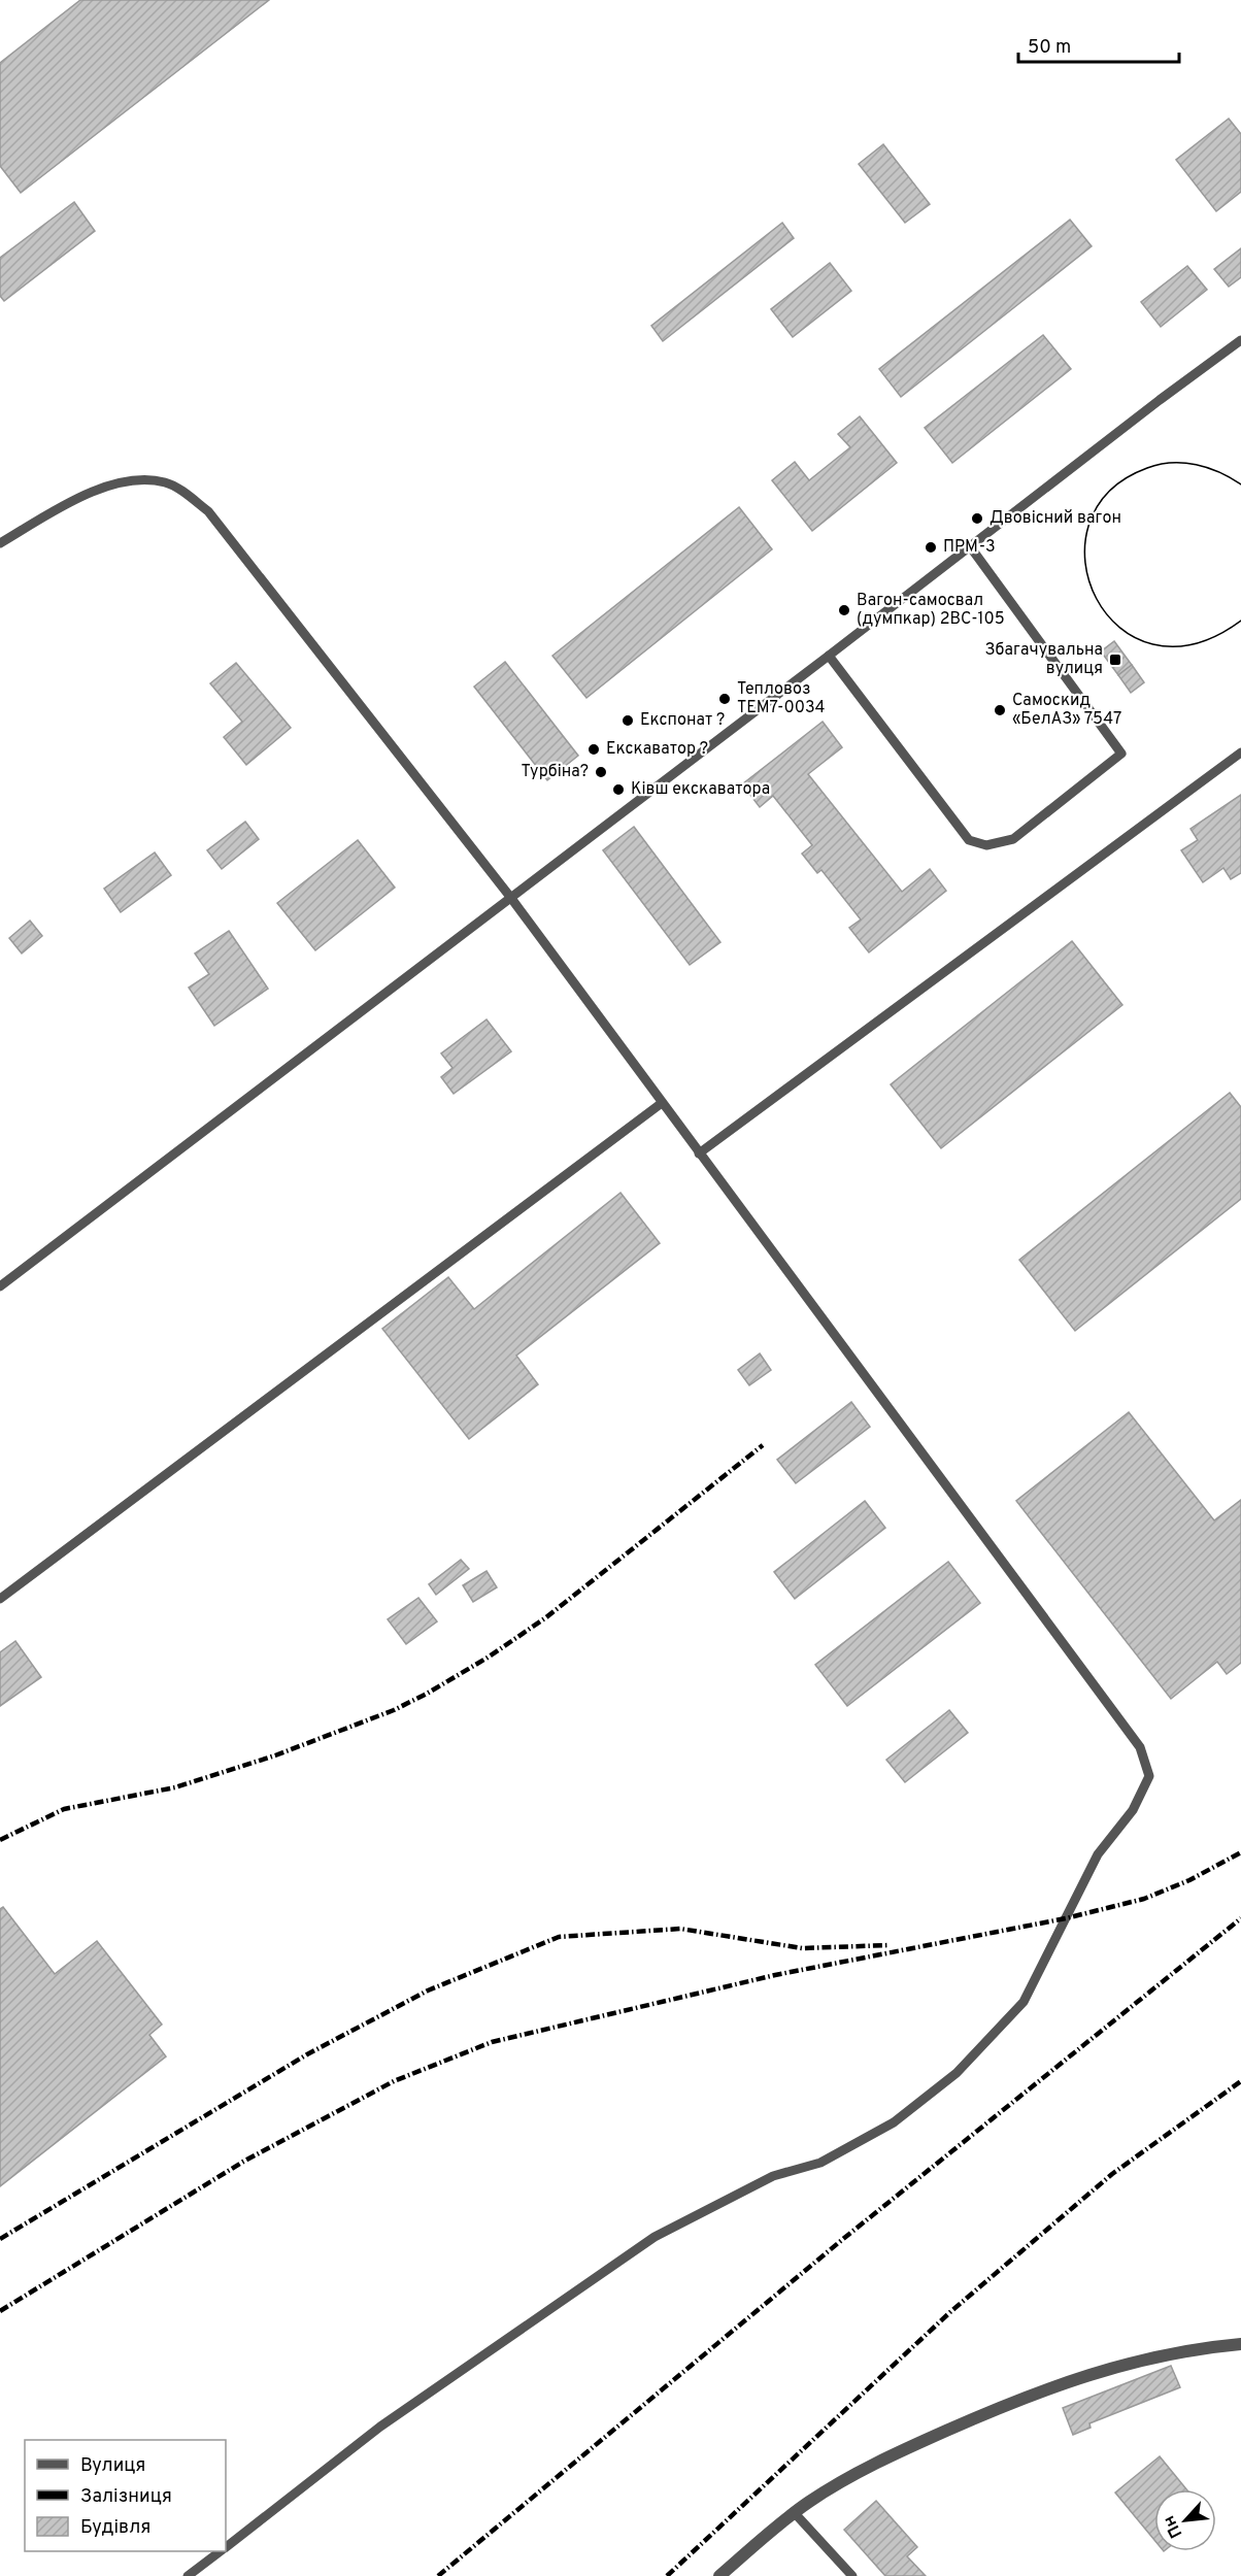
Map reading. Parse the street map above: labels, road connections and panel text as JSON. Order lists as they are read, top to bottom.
{
  "places": {
    "other": [
      "Двовісний вагон",
      "ПРМ-3",
      "Вагон-самосвал (думпкар) 2ВС-105",
      "Тепловоз ТЕМ7-0034",
      "Самоскид «БелАЗ» 7547",
      "Експонат ?",
      "Екскаватор ?",
      "Турбіна?",
      "Ківш екскаватора"
    ],
    "transit": ["Збагачувальна вулиця"]
  },
  "legend": ["Вулиця", "Залізниця", "Будівля"],
  "scale_bar": "50 m",
  "north": "bottom left"
}
